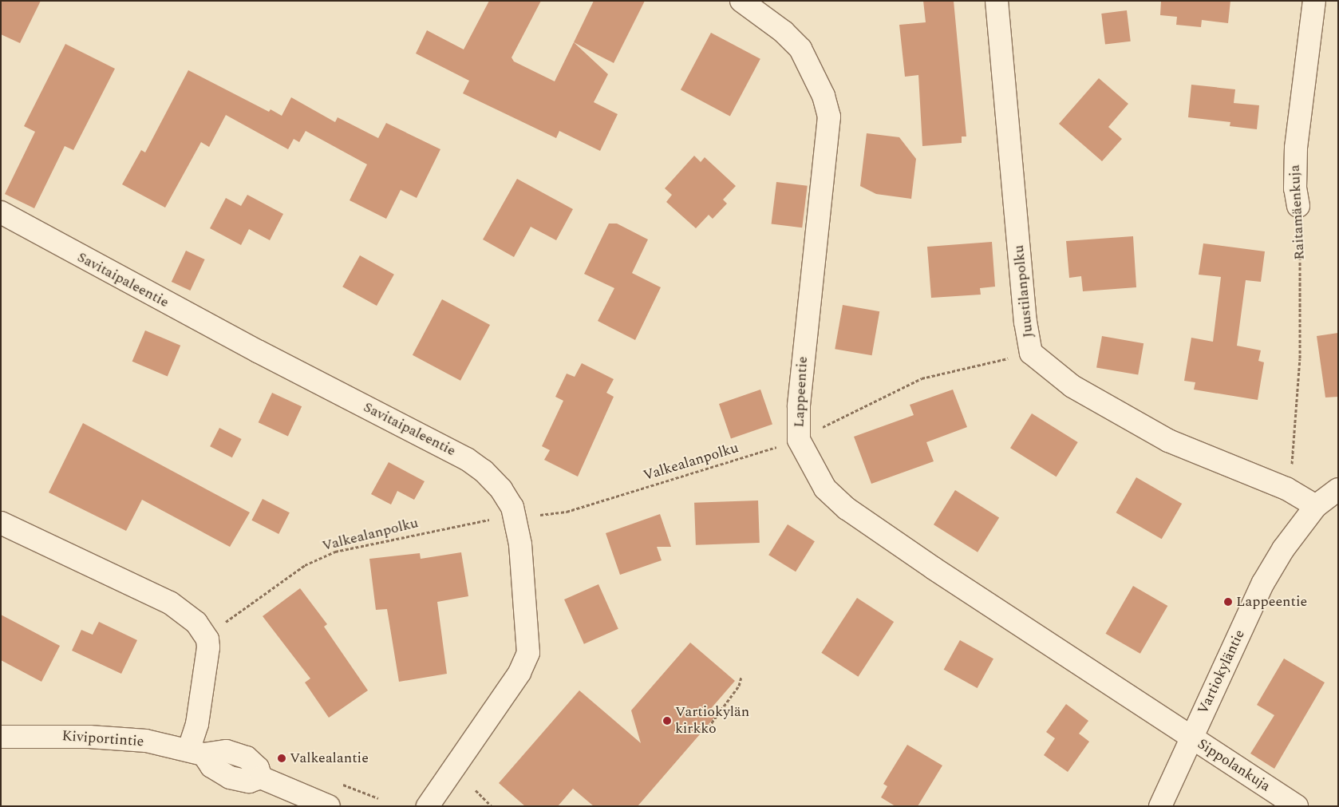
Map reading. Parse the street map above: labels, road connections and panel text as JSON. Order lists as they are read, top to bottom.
{
  "streets": {
    "street": [
      "Raitamäenkuja",
      "Savitaipaleentie",
      "Juustilanpolku",
      "Lappeentie",
      "Vartiokyläntie",
      "Kiviportintie",
      "Sippolankuja"
    ],
    "path": ["Valkealanpolku"]
  },
  "crossings": [
    ["Savitaipaleentie", "Valkealanpolku"],
    ["Juustilanpolku", "Valkealanpolku"],
    ["Juustilanpolku", "Vartiokyläntie"],
    ["Lappeentie", "Valkealanpolku"],
    ["Lappeentie", "Vartiokyläntie"],
    ["Lappeentie", "Sippolankuja"],
    ["Vartiokyläntie", "Sippolankuja"]
  ],
  "places": ["Lappeentie", "Vartiokylän kirkko", "Valkealantie"]
}
